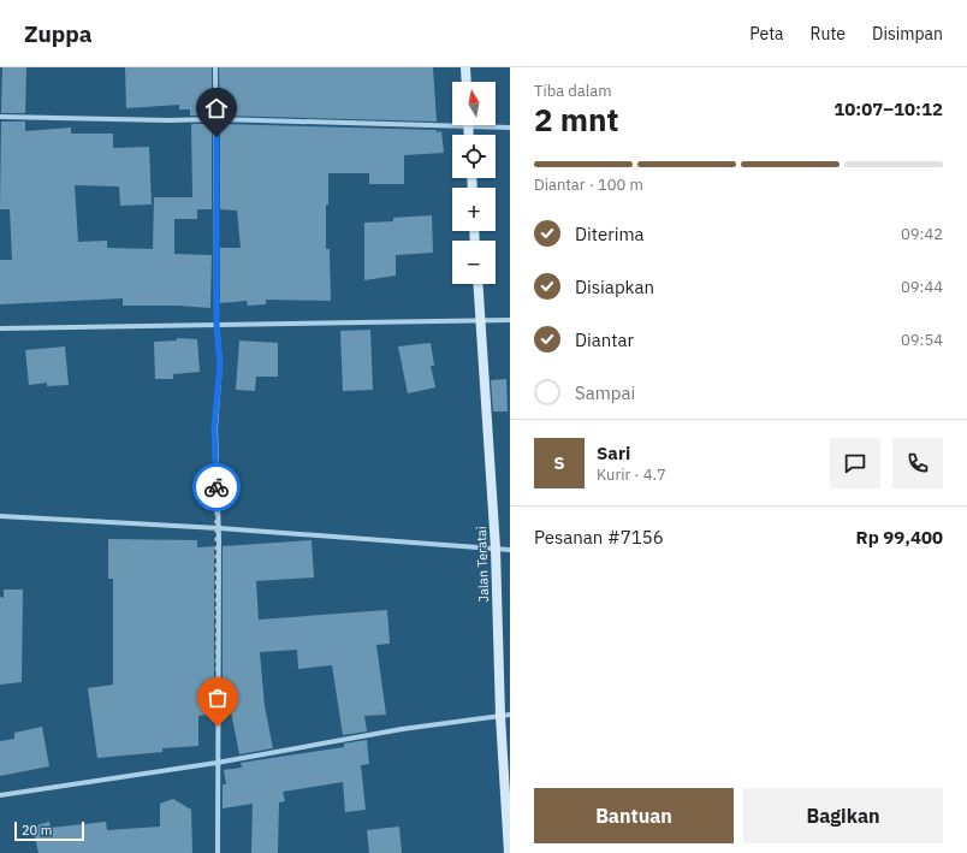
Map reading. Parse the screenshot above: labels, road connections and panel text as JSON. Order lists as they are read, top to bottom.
{
  "streets": {
    "street": ["Jalan Teratai"]
  },
  "scale_bar": "20 m",
  "north": "top",
  "page": {
    "header": "Zuppa",
    "nav": ["Peta", "Rute", "Disimpan"],
    "heading": ["2 mnt", "Tiba dalam", "10:07–10:12"],
    "panel": [
      "Sari",
      "Kurir · 4.7",
      "Pesanan #7156",
      "Rp 99,400"
    ],
    "map_buttons": ["+", "−"],
    "bar": "Diantar · 100 m",
    "list": [
      ["Diterima", "09:42"],
      ["Disiapkan", "09:44"],
      ["Diantar", "09:54"],
      "Sampai"
    ],
    "round": "S",
    "buttons": ["Bantuan", "Bagikan"],
    "scale": "20 m"
  }
}
